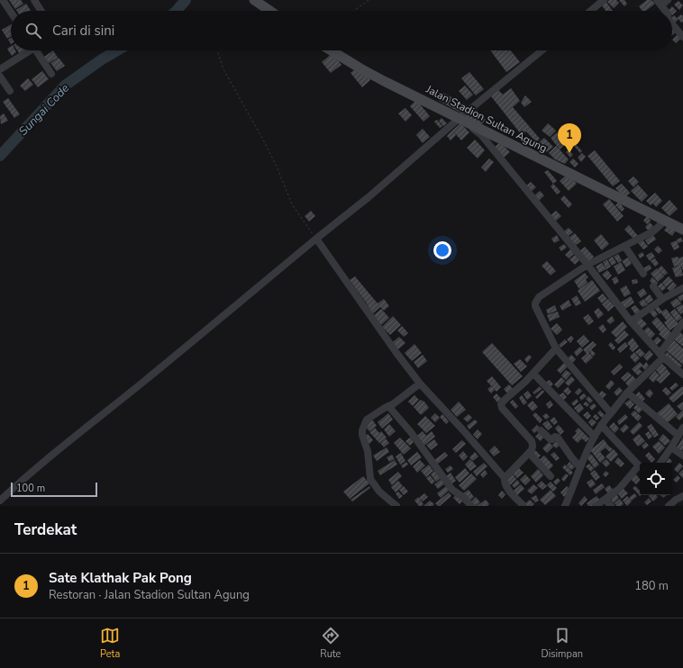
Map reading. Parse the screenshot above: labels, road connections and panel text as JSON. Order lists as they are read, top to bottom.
{
  "streets": {
    "main road": ["Jalan Stadion Sultan Agung"]
  },
  "water": ["Sungai Code"],
  "scale_bar": "100 m",
  "page": {
    "search": "Cari di sini",
    "pins": "1",
    "scale": "100 m",
    "heading": "Terdekat",
    "list": [
      {
        "mark": "1",
        "name": "Sate Klathak Pak Pong",
        "note": "Restoran · Jalan Stadion Sultan Agung",
        "value": "180 m"
      }
    ],
    "nav": ["Peta", "Rute", "Disimpan"]
  }
}
